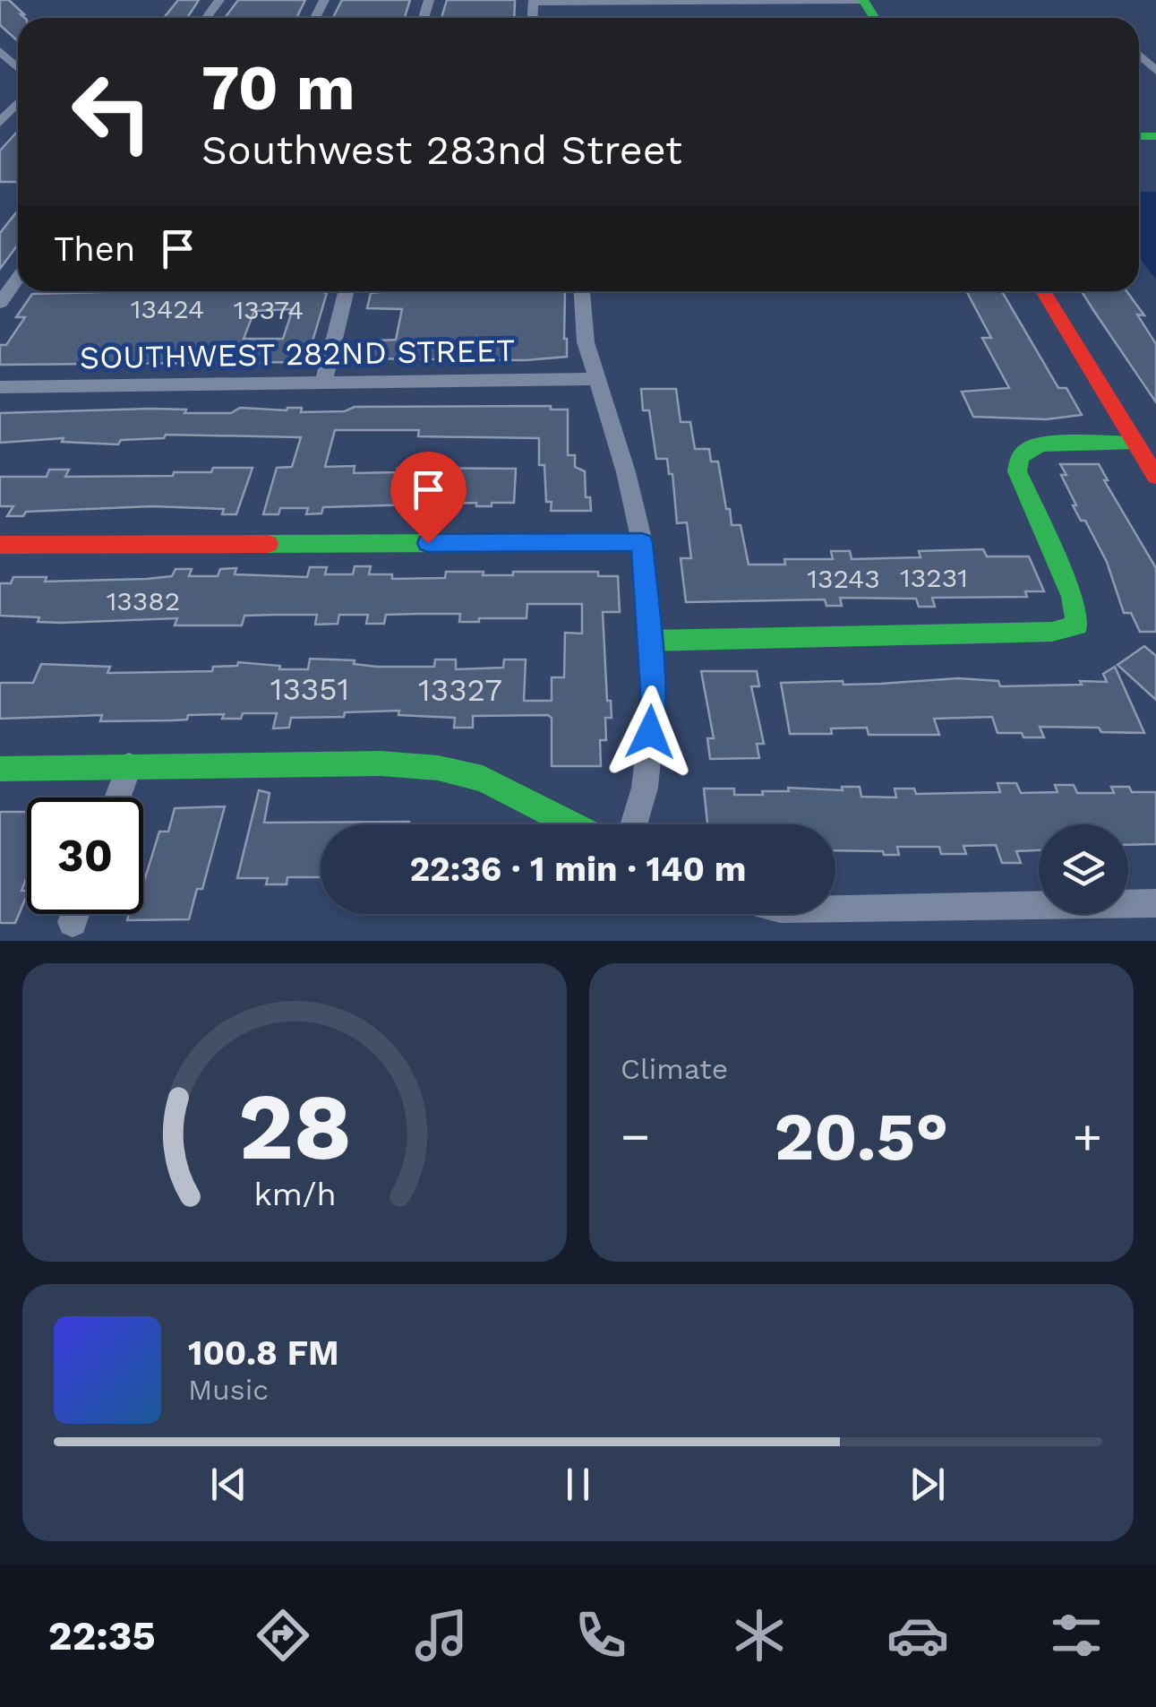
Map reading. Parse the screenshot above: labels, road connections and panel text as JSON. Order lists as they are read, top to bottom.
{
  "streets": {
    "street": ["SOUTHWEST 282ND STREET"]
  },
  "house_numbers": [
    "13424",
    "13374",
    "13231",
    "13243",
    "13382",
    "13351",
    "13327"
  ],
  "page": {
    "turn": ["70 m", "Southwest 283nd Street"],
    "then": "Then",
    "limit": "30",
    "trip": "22:36 · 1 min · 140 m",
    "tile": "Climate",
    "heat": ["−", "20.5°", "+"],
    "song": ["100.8 FM", "Music"],
    "tabs": "22:35",
    "gauge": ["28", "km/h"]
  }
}
